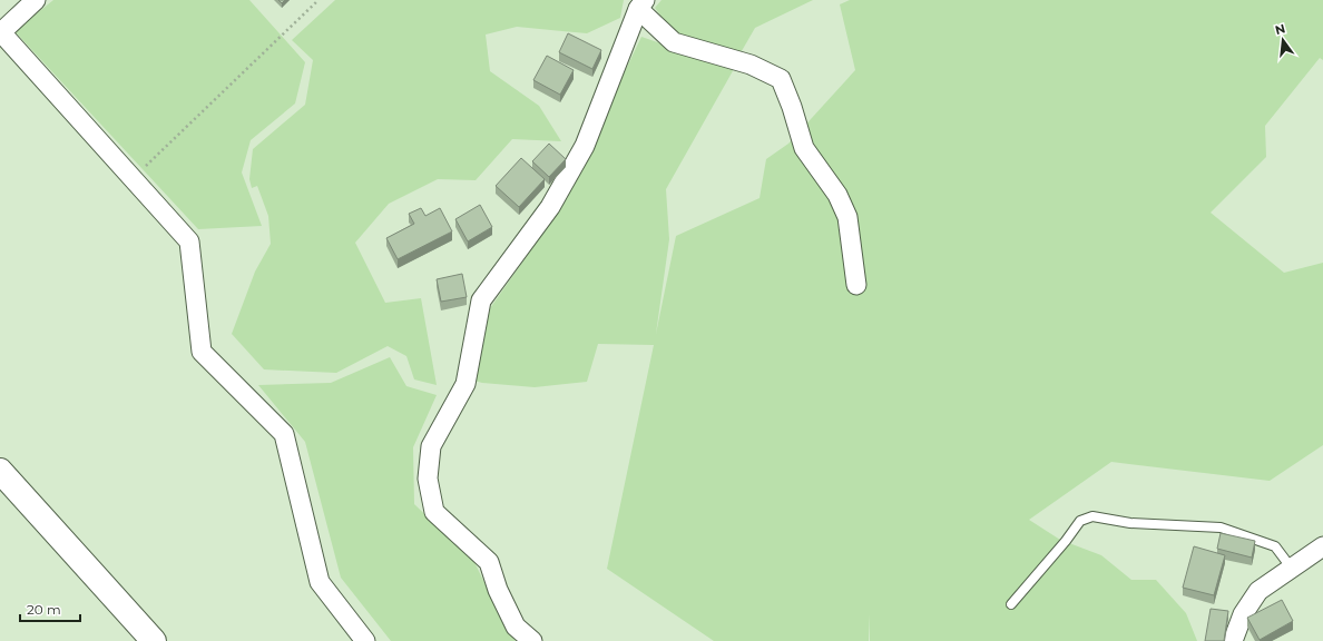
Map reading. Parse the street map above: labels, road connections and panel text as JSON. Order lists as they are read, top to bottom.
{
  "scale_bar": "20 m",
  "north": "top"
}
